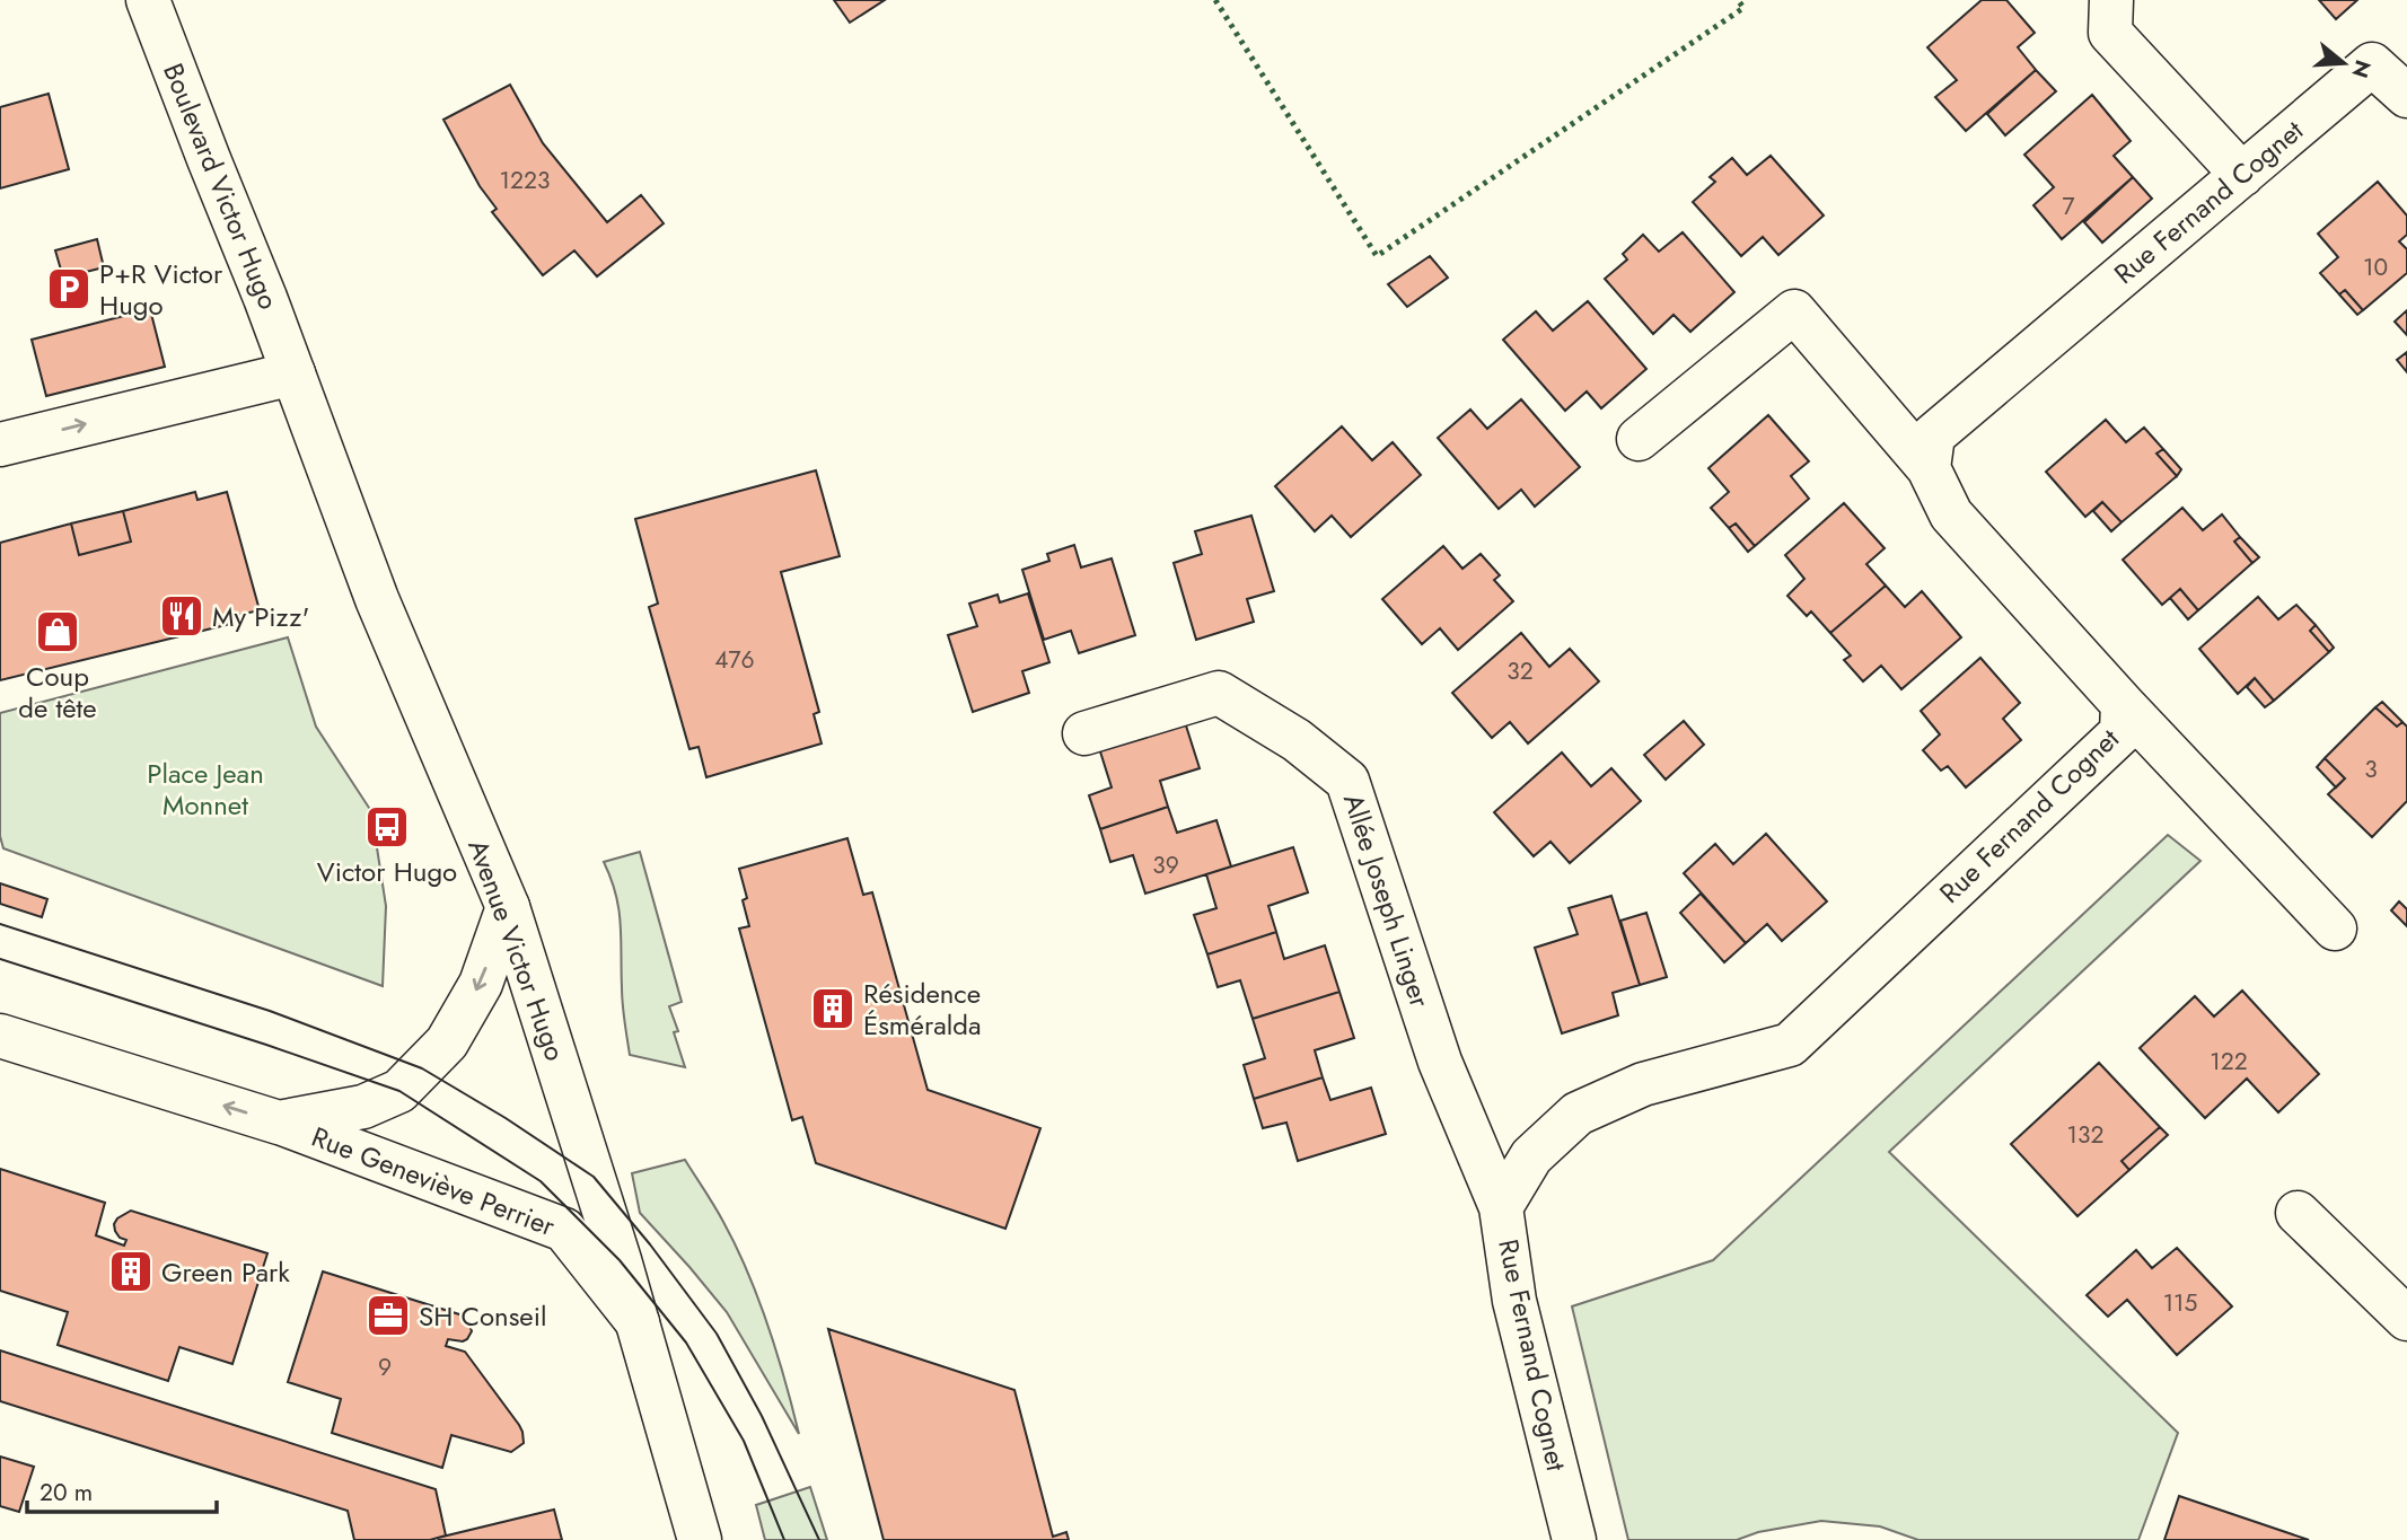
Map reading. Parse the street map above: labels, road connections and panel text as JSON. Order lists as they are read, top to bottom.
{
  "streets": {
    "street": [
      "Boulevard Victor Hugo",
      "Rue Fernand Cognet",
      "Allée Joseph Linger",
      "Avenue Victor Hugo",
      "Rue Geneviève Perrier"
    ]
  },
  "crossings": [
    ["Boulevard Victor Hugo", "Avenue Victor Hugo"],
    ["Rue Fernand Cognet", "Allée Joseph Linger"],
    ["Avenue Victor Hugo", "Rue Geneviève Perrier"]
  ],
  "one_way": ["Rue Geneviève Perrier"],
  "parks": ["Place Jean Monnet"],
  "places": {
    "parking": ["P+R Victor Hugo"],
    "restaurant": ["My Pizz'"],
    "shop": ["Coup de tête"],
    "bus stop": ["Victor Hugo"],
    "building": ["Résidence Ésméralda", "Green Park"],
    "office": ["SH Conseil"]
  },
  "house_numbers": [
    "1223",
    "7",
    "10",
    "476",
    "32",
    "3",
    "39",
    "122",
    "132",
    "115",
    "9"
  ],
  "scale_bar": "20 m",
  "north": "right"
}
